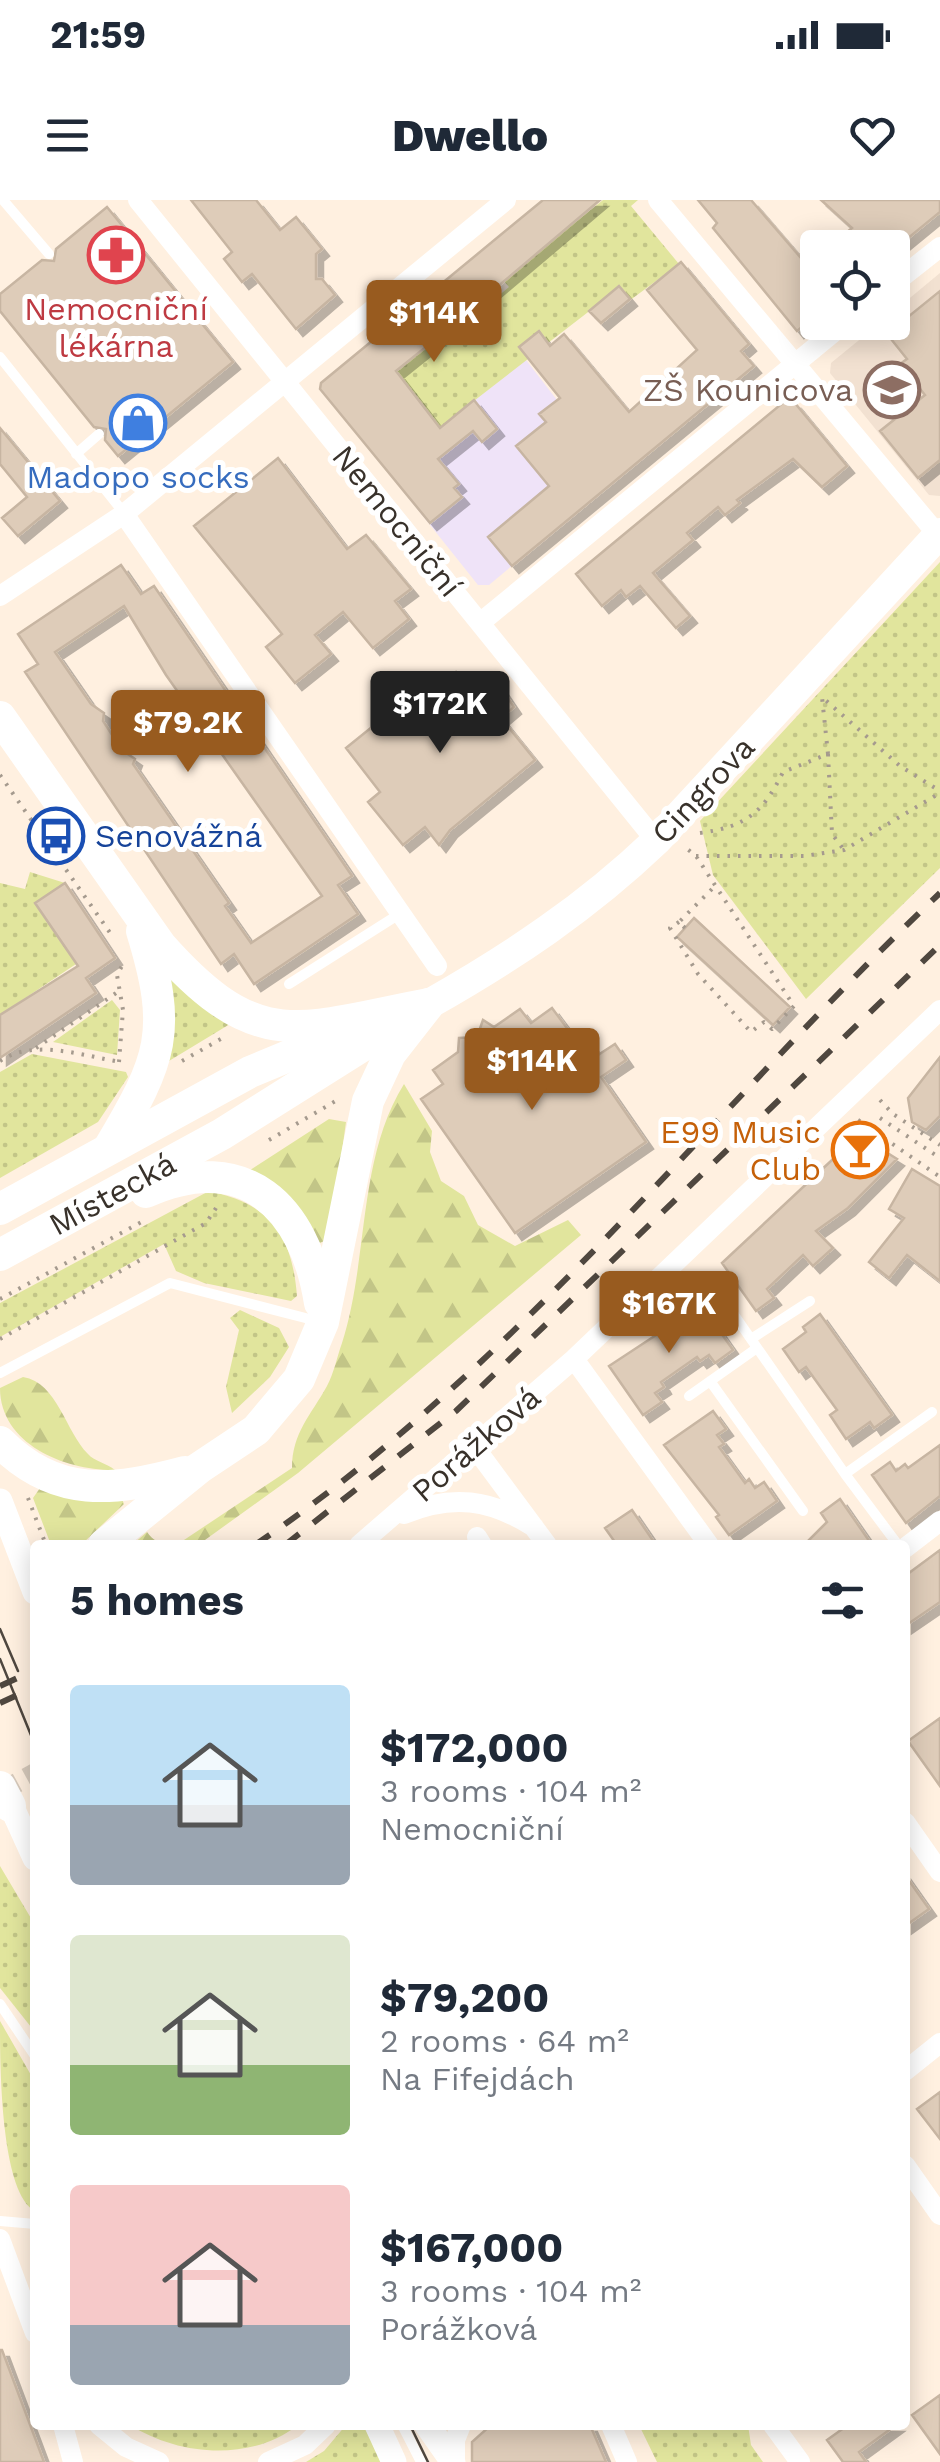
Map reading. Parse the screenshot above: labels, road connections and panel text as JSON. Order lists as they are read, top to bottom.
{
  "streets": {
    "highway": ["Místecká"],
    "main road": ["Cingrova"],
    "street": ["Nemocniční", "Porážková"]
  },
  "crossings": [
    ["Nemocniční", "Cingrova"],
    ["Cingrova", "Místecká"]
  ],
  "places": {
    "pharmacy": ["Nemocniční lékárna"],
    "school or university": ["ZŠ Kounicova"],
    "shop": ["Madopo socks"],
    "bus stop": ["Senovážná"],
    "bar": ["E99 Music Club"]
  },
  "page": {
    "status": "21:59",
    "header": "Dwello",
    "price": [
      "$114K",
      "$172K",
      "$79.2K",
      "$114K",
      "$167K"
    ],
    "heading": "5 homes",
    "list": [
      {
        "name": "$172,000",
        "note": "3 rooms · 104 m² · Nemocniční"
      },
      {
        "name": "$79,200",
        "note": "2 rooms · 64 m² · Na Fifejdách"
      },
      {
        "name": "$167,000",
        "note": "3 rooms · 104 m² · Porážková"
      }
    ]
  }
}
